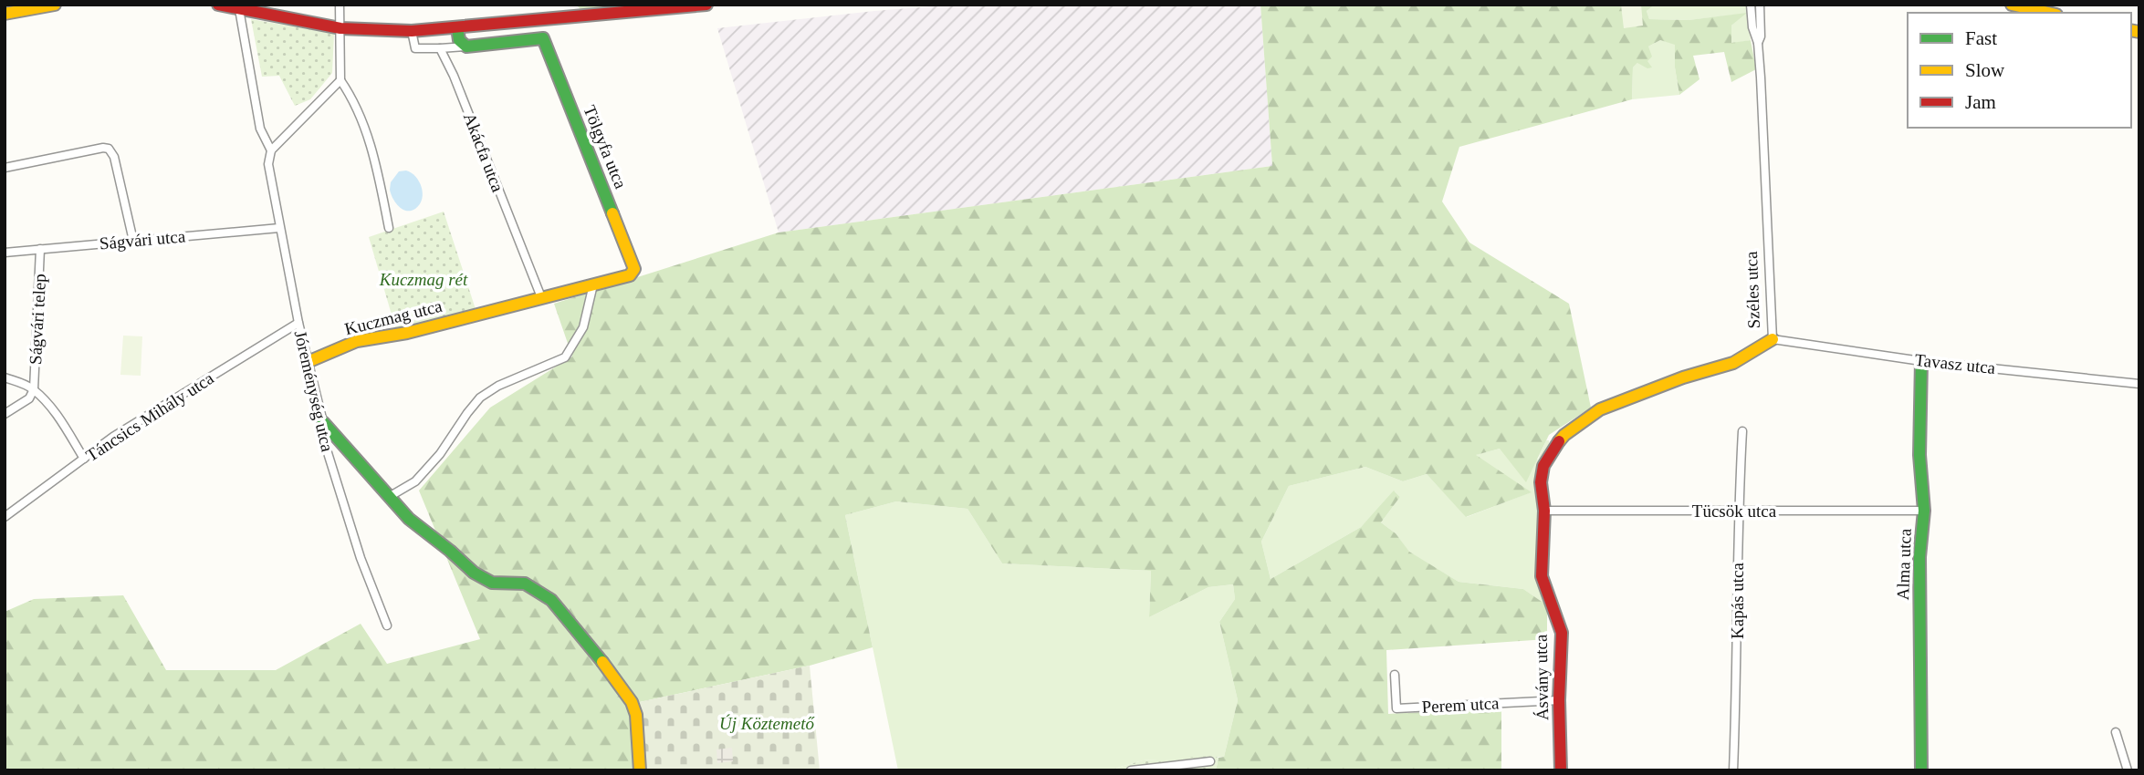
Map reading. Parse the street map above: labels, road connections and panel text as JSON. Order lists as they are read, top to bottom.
{
  "streets": {
    "street": [
      "Tölgyfa utca",
      "Akácfa utca",
      "Ságvári utca",
      "Széles utca",
      "Kuczmag utca",
      "Ságvári telep",
      "Tavasz utca",
      "Jóreménység utca",
      "Táncsics Mihály utca",
      "Tücsök utca",
      "Alma utca",
      "Kapás utca",
      "Ásvány utca",
      "Perem utca"
    ]
  },
  "crossings": [
    ["Tölgyfa utca", "Kuczmag utca"],
    ["Akácfa utca", "Kuczmag utca"],
    ["Ságvári utca", "Ságvári telep"],
    ["Ságvári utca", "Jóreménység utca"],
    ["Széles utca", "Tavasz utca"],
    ["Széles utca", "Tücsök utca"],
    ["Széles utca", "Ásvány utca"],
    ["Kuczmag utca", "Jóreménység utca"],
    ["Tavasz utca", "Alma utca"],
    ["Jóreménység utca", "Táncsics Mihály utca"],
    ["Tücsök utca", "Alma utca"],
    ["Tücsök utca", "Kapás utca"],
    ["Tücsök utca", "Ásvány utca"],
    ["Ásvány utca", "Perem utca"]
  ],
  "parks": ["Kuczmag rét", "Új Köztemető"],
  "legend": ["Fast", "Slow", "Jam"]
}
